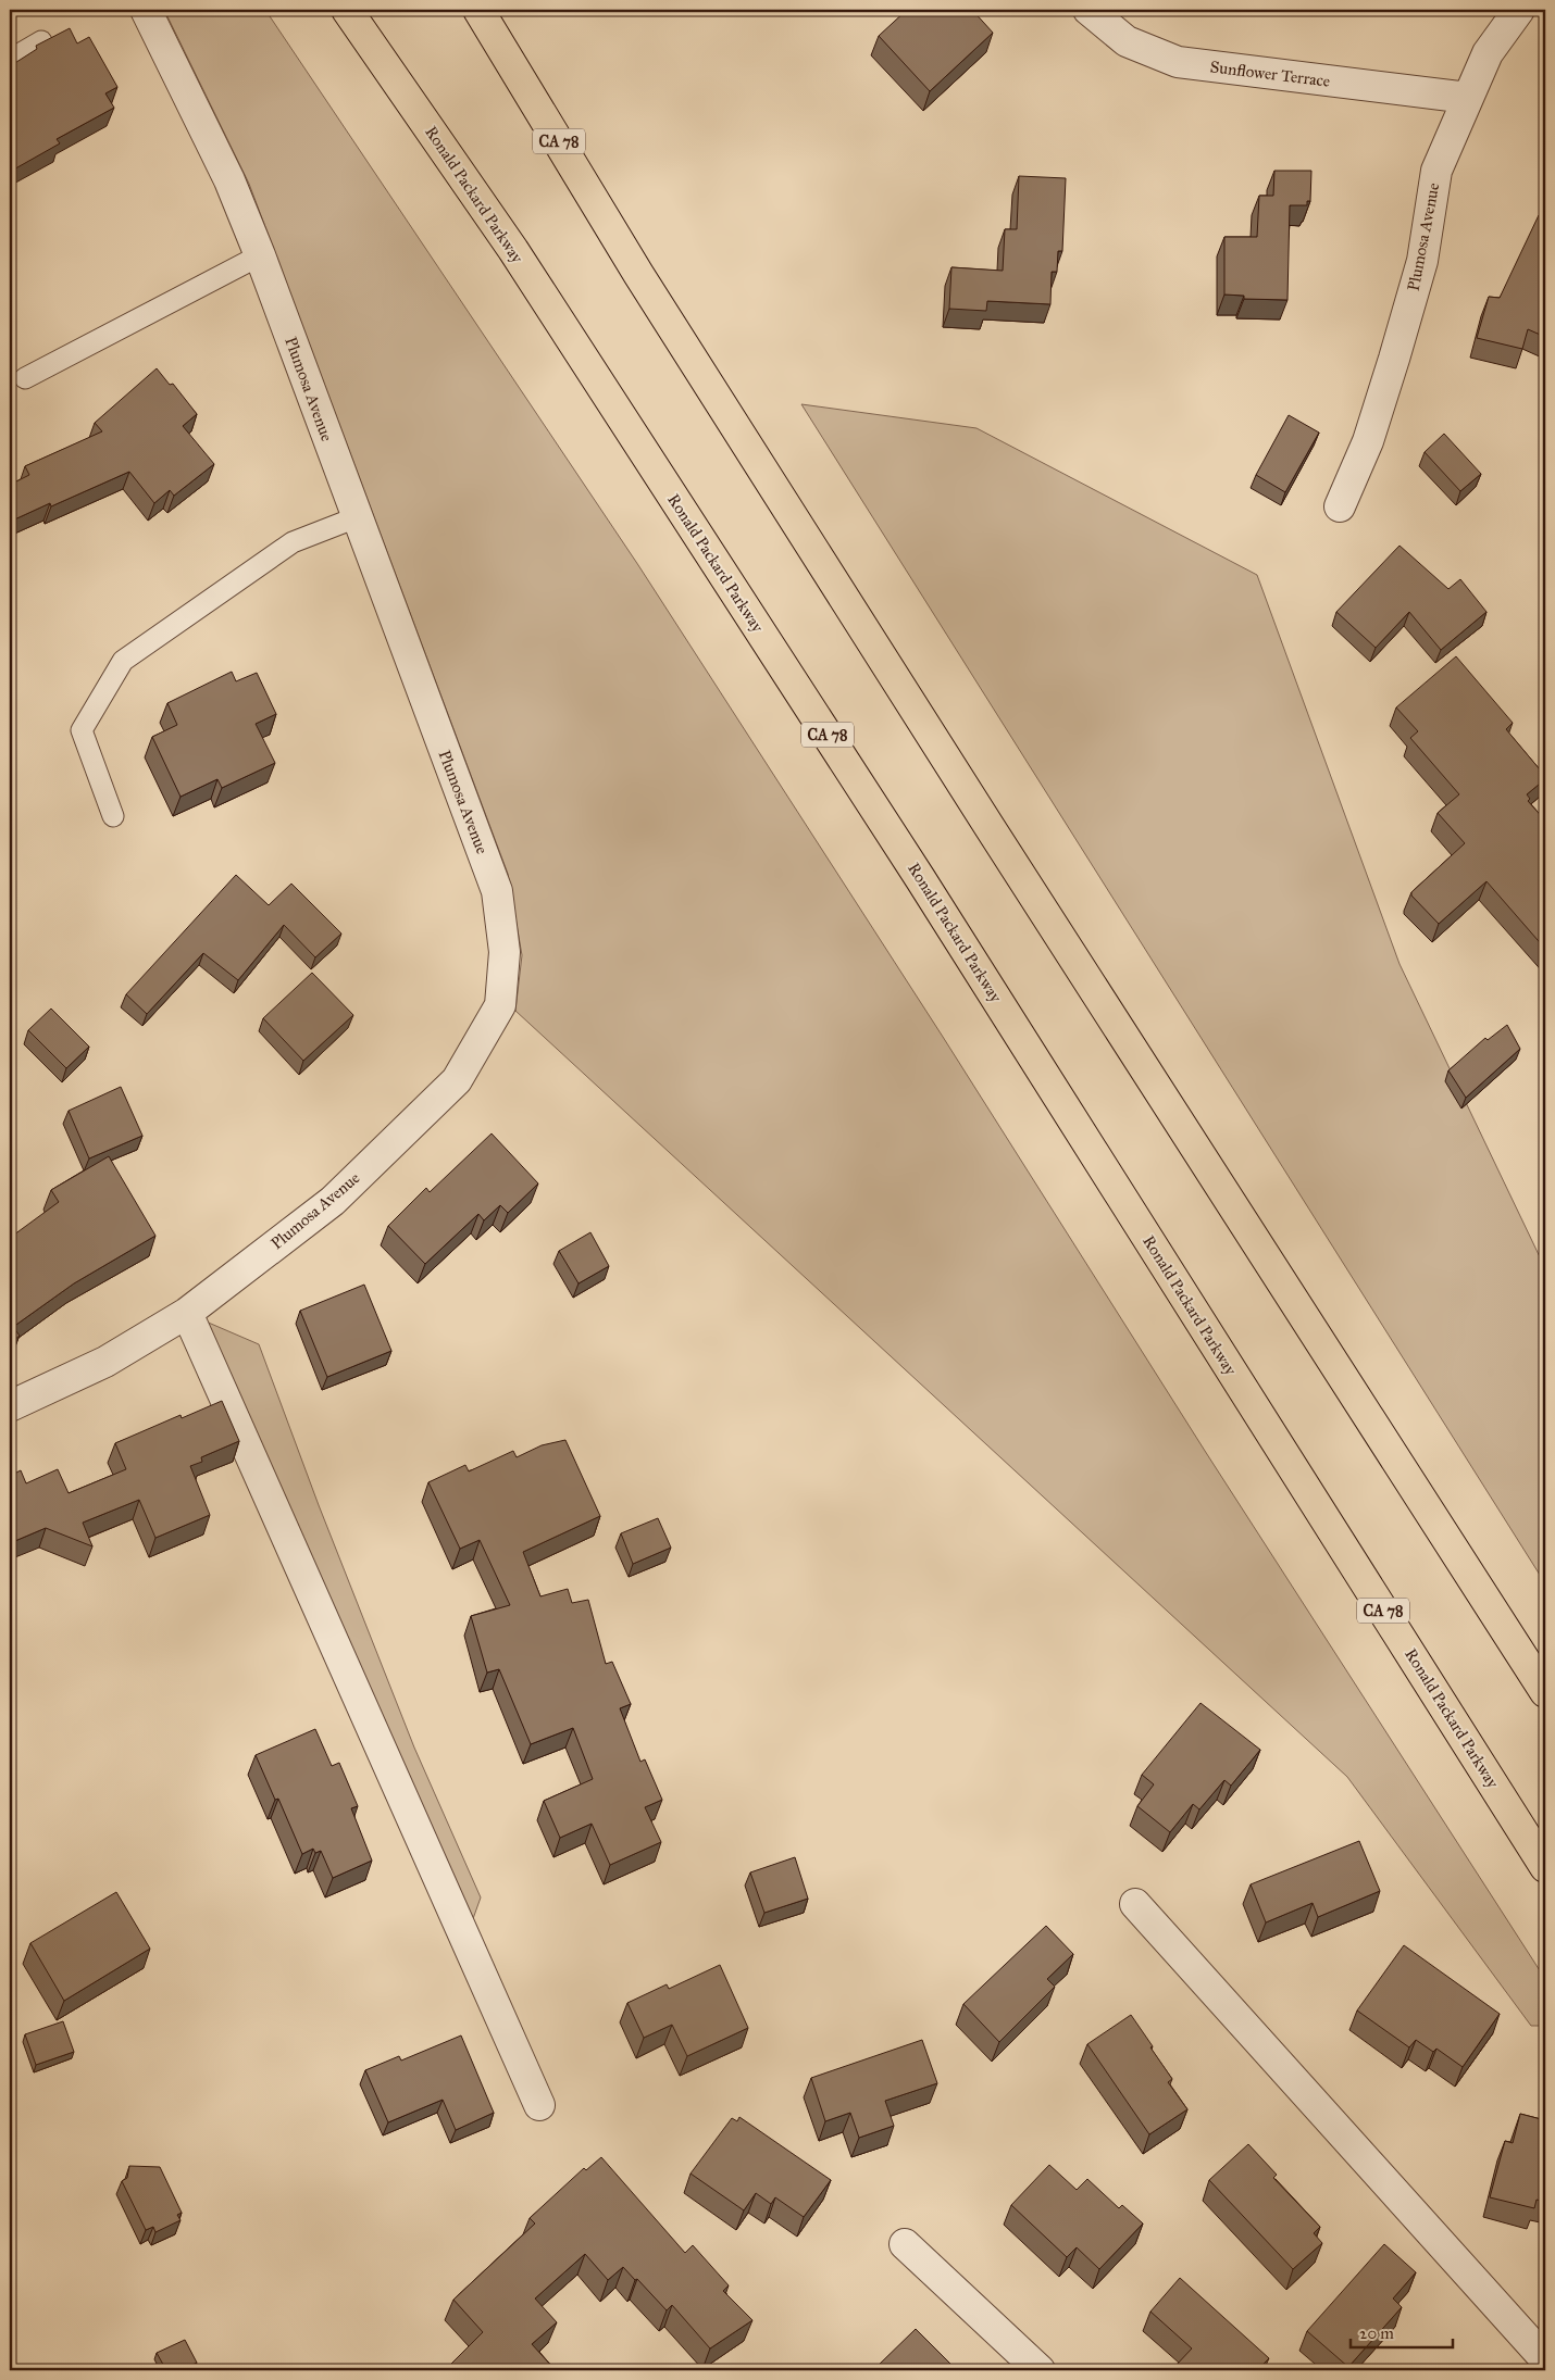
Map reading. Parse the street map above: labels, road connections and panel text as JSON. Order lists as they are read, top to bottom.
{
  "streets": {
    "highway": ["CA 78", "Ronald Packard Parkway"],
    "street": ["Sunflower Terrace", "Plumosa Avenue"]
  },
  "crossings": [
    ["Sunflower Terrace", "Plumosa Avenue"]
  ],
  "scale_bar": "20 m"
}
